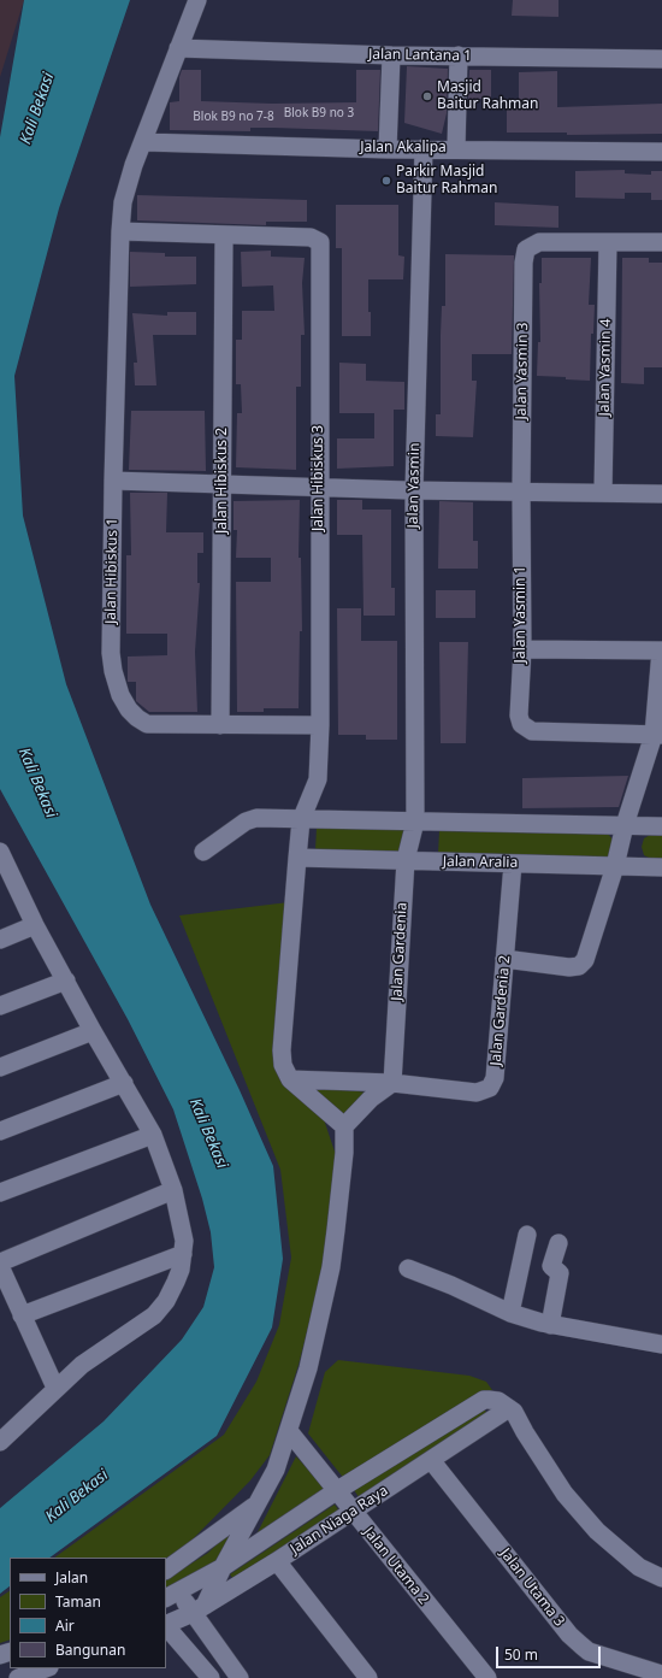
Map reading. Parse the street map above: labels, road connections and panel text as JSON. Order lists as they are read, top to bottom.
{
  "streets": {
    "street": [
      "Jalan Lantana 1",
      "Jalan Akalipa",
      "Jalan Yasmin 4",
      "Jalan Yasmin 3",
      "Jalan Hibiskus 3",
      "Jalan Hibiskus 2",
      "Jalan Yasmin",
      "Jalan Hibiskus 1",
      "Jalan Yasmin 1",
      "Jalan Aralia",
      "Jalan Gardenia",
      "Jalan Gardenia 2",
      "Jalan Niaga Raya",
      "Jalan Utama 2",
      "Jalan Utama 3"
    ]
  },
  "crossings": [
    ["Jalan Lantana 1", "Jalan Hibiskus 1"],
    ["Jalan Akalipa", "Jalan Yasmin"],
    ["Jalan Akalipa", "Jalan Hibiskus 1"],
    ["Jalan Yasmin 4", "Jalan Yasmin 3"],
    ["Jalan Yasmin 3", "Jalan Yasmin 1"],
    ["Jalan Hibiskus 3", "Jalan Hibiskus 2"],
    ["Jalan Hibiskus 3", "Jalan Hibiskus 1"],
    ["Jalan Hibiskus 3", "Jalan Aralia"],
    ["Jalan Hibiskus 3", "Jalan Gardenia 2"],
    ["Jalan Hibiskus 2", "Jalan Hibiskus 1"],
    ["Jalan Yasmin", "Jalan Gardenia"],
    ["Jalan Aralia", "Jalan Gardenia"],
    ["Jalan Aralia", "Jalan Gardenia 2"],
    ["Jalan Gardenia", "Jalan Gardenia 2"],
    ["Jalan Niaga Raya", "Jalan Utama 2"],
    ["Jalan Niaga Raya", "Jalan Utama 3"]
  ],
  "water": ["Kali Bekasi"],
  "places": ["Masjid Baitur Rahman", "Parkir Masjid Baitur Rahman"],
  "house_numbers": ["Blok B9 no 3", "Blok B9 no 7-8"],
  "legend": [
    "Jalan",
    "Taman",
    "Air",
    "Bangunan"
  ],
  "scale_bar": "50 m"
}
